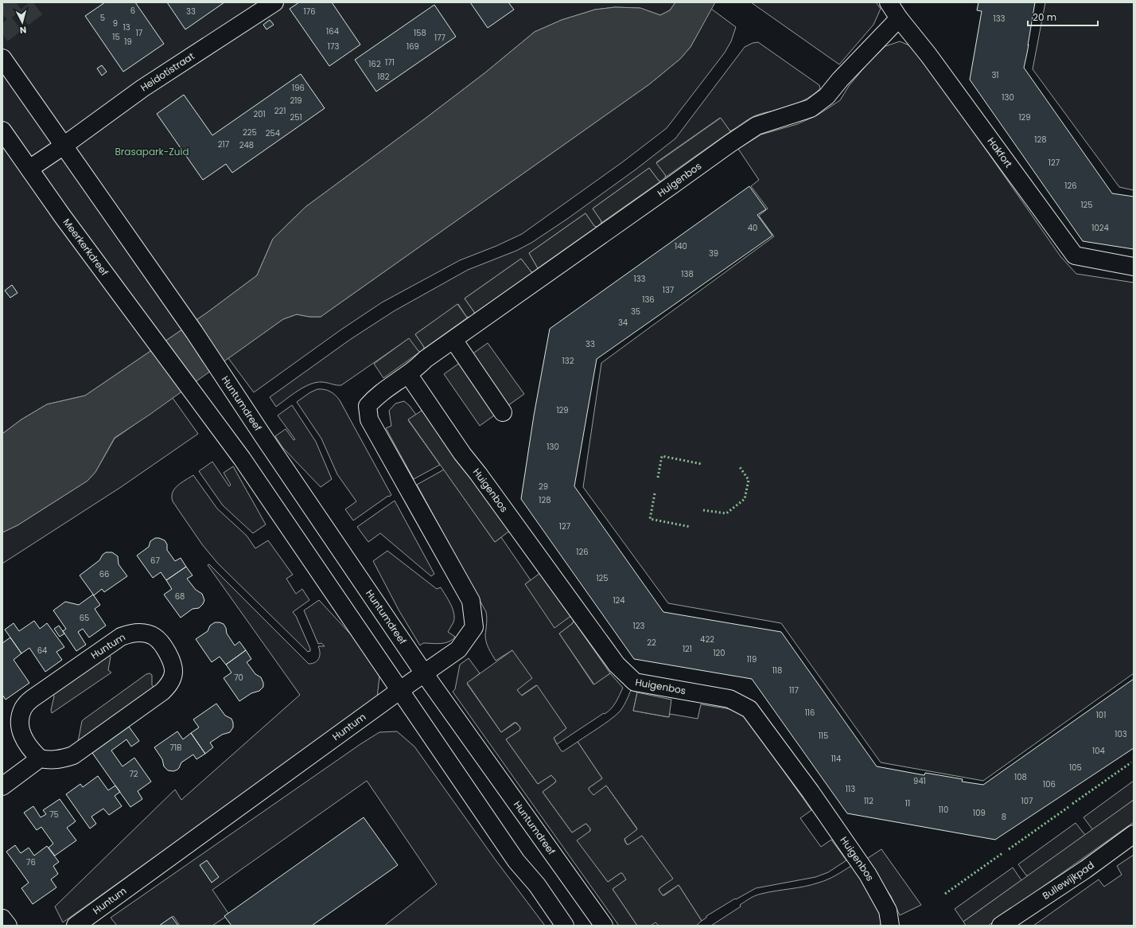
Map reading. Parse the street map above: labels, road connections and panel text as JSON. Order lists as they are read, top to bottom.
{
  "streets": {
    "street": [
      "Heidotistraat",
      "Hakfort",
      "Huigenbos",
      "Meerkerkdreef",
      "Huntumdreef",
      "Huntum",
      "Bullewijkpad"
    ]
  },
  "crossings": [
    ["Heidotistraat", "Huntumdreef"],
    ["Hakfort", "Huigenbos"],
    ["Huigenbos", "Huntumdreef"],
    ["Huigenbos", "Huntum"],
    ["Meerkerkdreef", "Huntum"],
    ["Huntumdreef", "Huntum"]
  ],
  "parks": ["Brasapark-Zuid"],
  "house_numbers": [
    "6",
    "33",
    "176",
    "5",
    "133",
    "9",
    "13",
    "164",
    "17",
    "158",
    "15",
    "177",
    "19",
    "173",
    "169",
    "171",
    "162",
    "31",
    "182",
    "196",
    "130",
    "219",
    "221",
    "201",
    "251",
    "129",
    "225",
    "254",
    "128",
    "217",
    "248",
    "127",
    "126",
    "125",
    "40",
    "1024",
    "140",
    "39",
    "138",
    "133",
    "137",
    "136",
    "35",
    "34",
    "33",
    "132",
    "129",
    "130",
    "29",
    "128",
    "127",
    "126",
    "67",
    "66",
    "125",
    "68",
    "124",
    "65",
    "123",
    "422",
    "22",
    "121",
    "64",
    "120",
    "119",
    "118",
    "70",
    "117",
    "116",
    "101",
    "103",
    "115",
    "71B",
    "104",
    "114",
    "105",
    "72",
    "108",
    "941",
    "106",
    "113",
    "112",
    "107",
    "11",
    "110",
    "109",
    "75",
    "8",
    "76"
  ],
  "scale_bar": "20 m",
  "north": "bottom"
}
